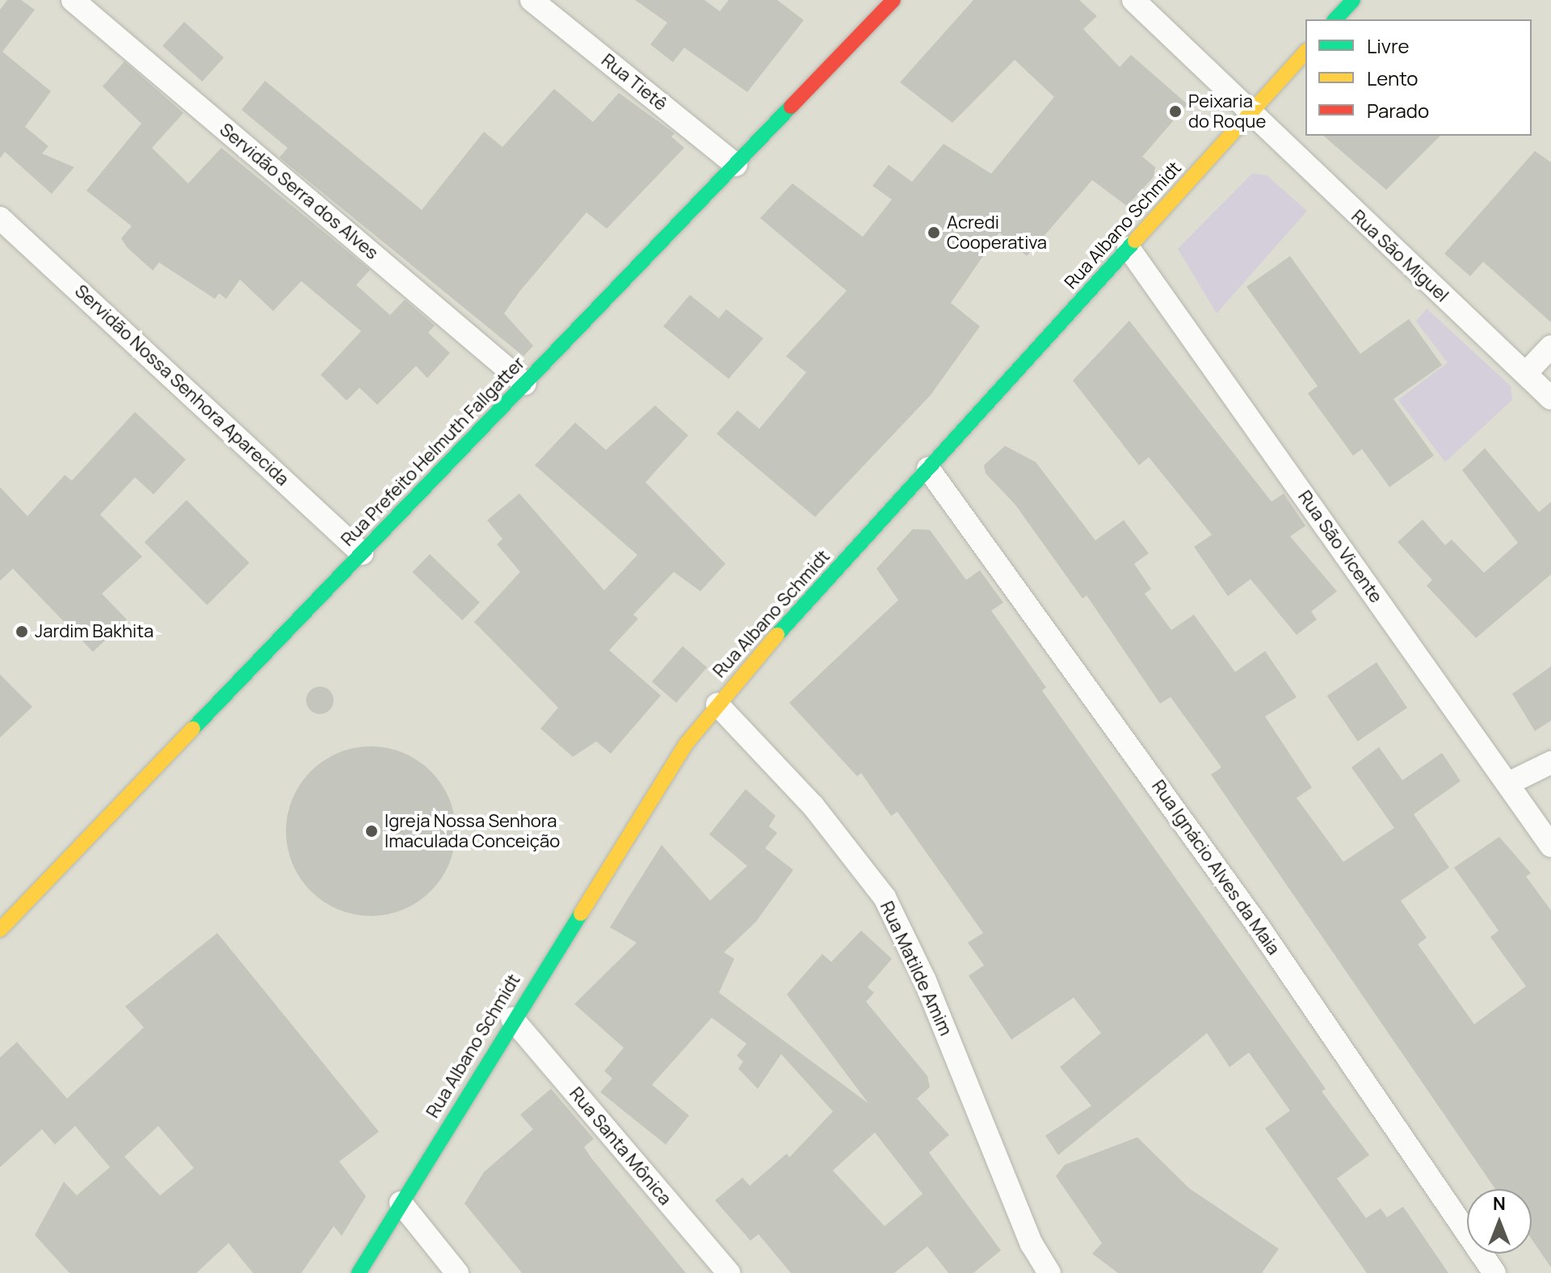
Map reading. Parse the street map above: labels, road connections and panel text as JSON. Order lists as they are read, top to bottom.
{
  "streets": {
    "main road": ["Rua Albano Schmidt", "Rua Prefeito Helmuth Fallgatter"],
    "street": [
      "Rua Tietê",
      "Servidão Serra dos Alves",
      "Rua São Miguel",
      "Servidão Nossa Senhora Aparecida",
      "Rua São Vicente",
      "Rua Ignácio Alves da Maia",
      "Rua Matilde Amim",
      "Rua Santa Mônica"
    ]
  },
  "crossings": [
    ["Rua Tietê", "Rua Prefeito Helmuth Fallgatter"],
    ["Servidão Serra dos Alves", "Rua Prefeito Helmuth Fallgatter"],
    ["Rua Albano Schmidt", "Rua São Miguel"],
    ["Rua Albano Schmidt", "Rua São Vicente"],
    ["Rua Albano Schmidt", "Rua Ignácio Alves da Maia"],
    ["Rua Albano Schmidt", "Rua Matilde Amim"],
    ["Rua Albano Schmidt", "Rua Santa Mônica"],
    ["Servidão Nossa Senhora Aparecida", "Rua Prefeito Helmuth Fallgatter"]
  ],
  "places": [
    "Peixaria do Roque",
    "Acredi Cooperativa",
    "Jardim Bakhita",
    "Igreja Nossa Senhora Imaculada Conceição"
  ],
  "legend": ["Livre", "Lento", "Parado"],
  "north": "top"
}
